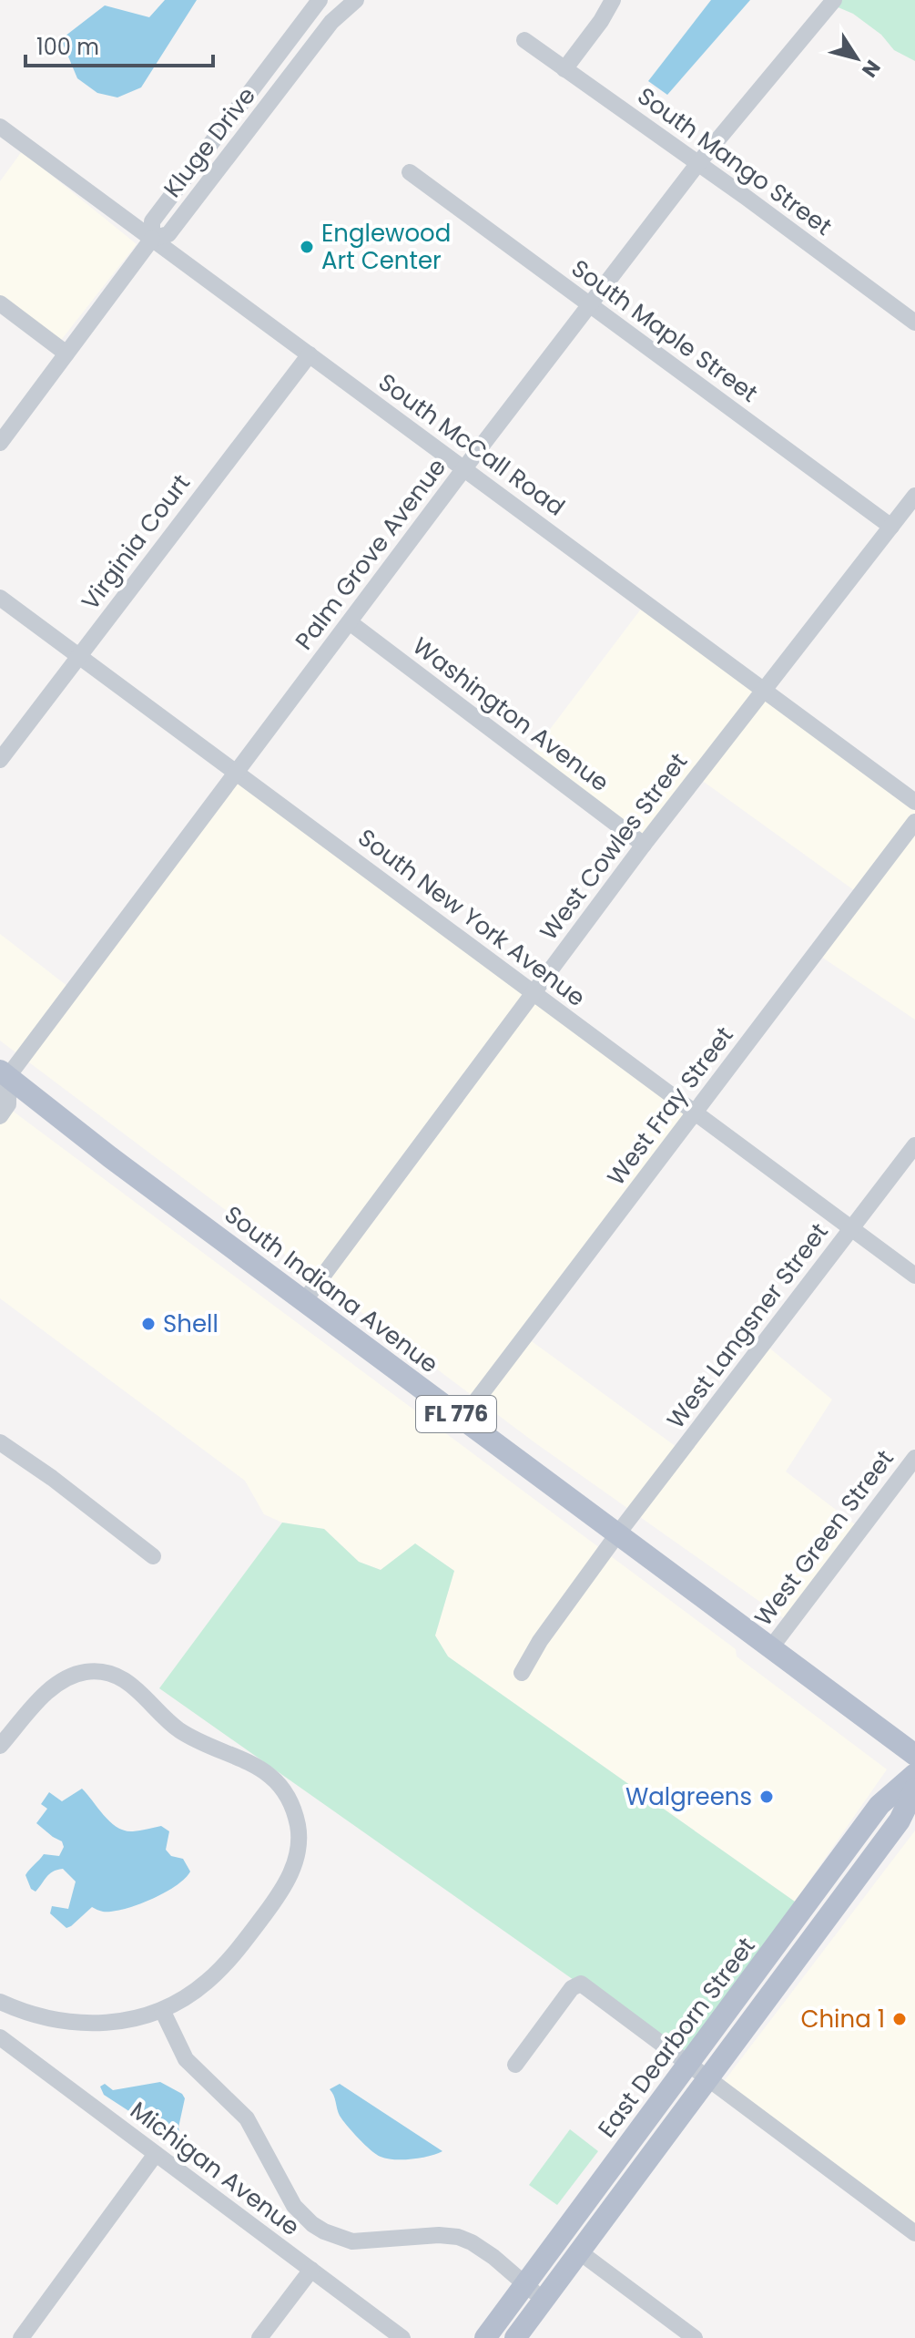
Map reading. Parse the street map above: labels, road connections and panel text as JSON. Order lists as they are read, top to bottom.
{
  "streets": {
    "main road": ["South Indiana Avenue", "FL 776", "East Dearborn Street"],
    "street": [
      "Kluge Drive",
      "South Mango Street",
      "South Maple Street",
      "South McCall Road",
      "Virginia Court",
      "Palm Grove Avenue",
      "Washington Avenue",
      "West Cowles Street",
      "South New York Avenue",
      "West Fray Street",
      "West Langsner Street",
      "West Green Street",
      "Michigan Avenue"
    ]
  },
  "crossings": [
    ["Kluge Drive", "South McCall Road"],
    ["South Mango Street", "Palm Grove Avenue"],
    ["South Maple Street", "Palm Grove Avenue"],
    ["South Maple Street", "West Cowles Street"],
    ["South McCall Road", "Virginia Court"],
    ["South McCall Road", "Palm Grove Avenue"],
    ["South McCall Road", "West Cowles Street"],
    ["Virginia Court", "South New York Avenue"],
    ["Palm Grove Avenue", "Washington Avenue"],
    ["Palm Grove Avenue", "South New York Avenue"],
    ["Palm Grove Avenue", "South Indiana Avenue"],
    ["Washington Avenue", "West Cowles Street"],
    ["West Cowles Street", "South New York Avenue"],
    ["West Cowles Street", "South Indiana Avenue"],
    ["South New York Avenue", "West Fray Street"],
    ["South New York Avenue", "West Langsner Street"],
    ["West Fray Street", "South Indiana Avenue"],
    ["South Indiana Avenue", "West Langsner Street"],
    ["South Indiana Avenue", "West Green Street"]
  ],
  "places": [
    "Englewood Art Center",
    "Shell",
    "Walgreens",
    "China 1"
  ],
  "scale_bar": "100 m",
  "north": "bottom right"
}
